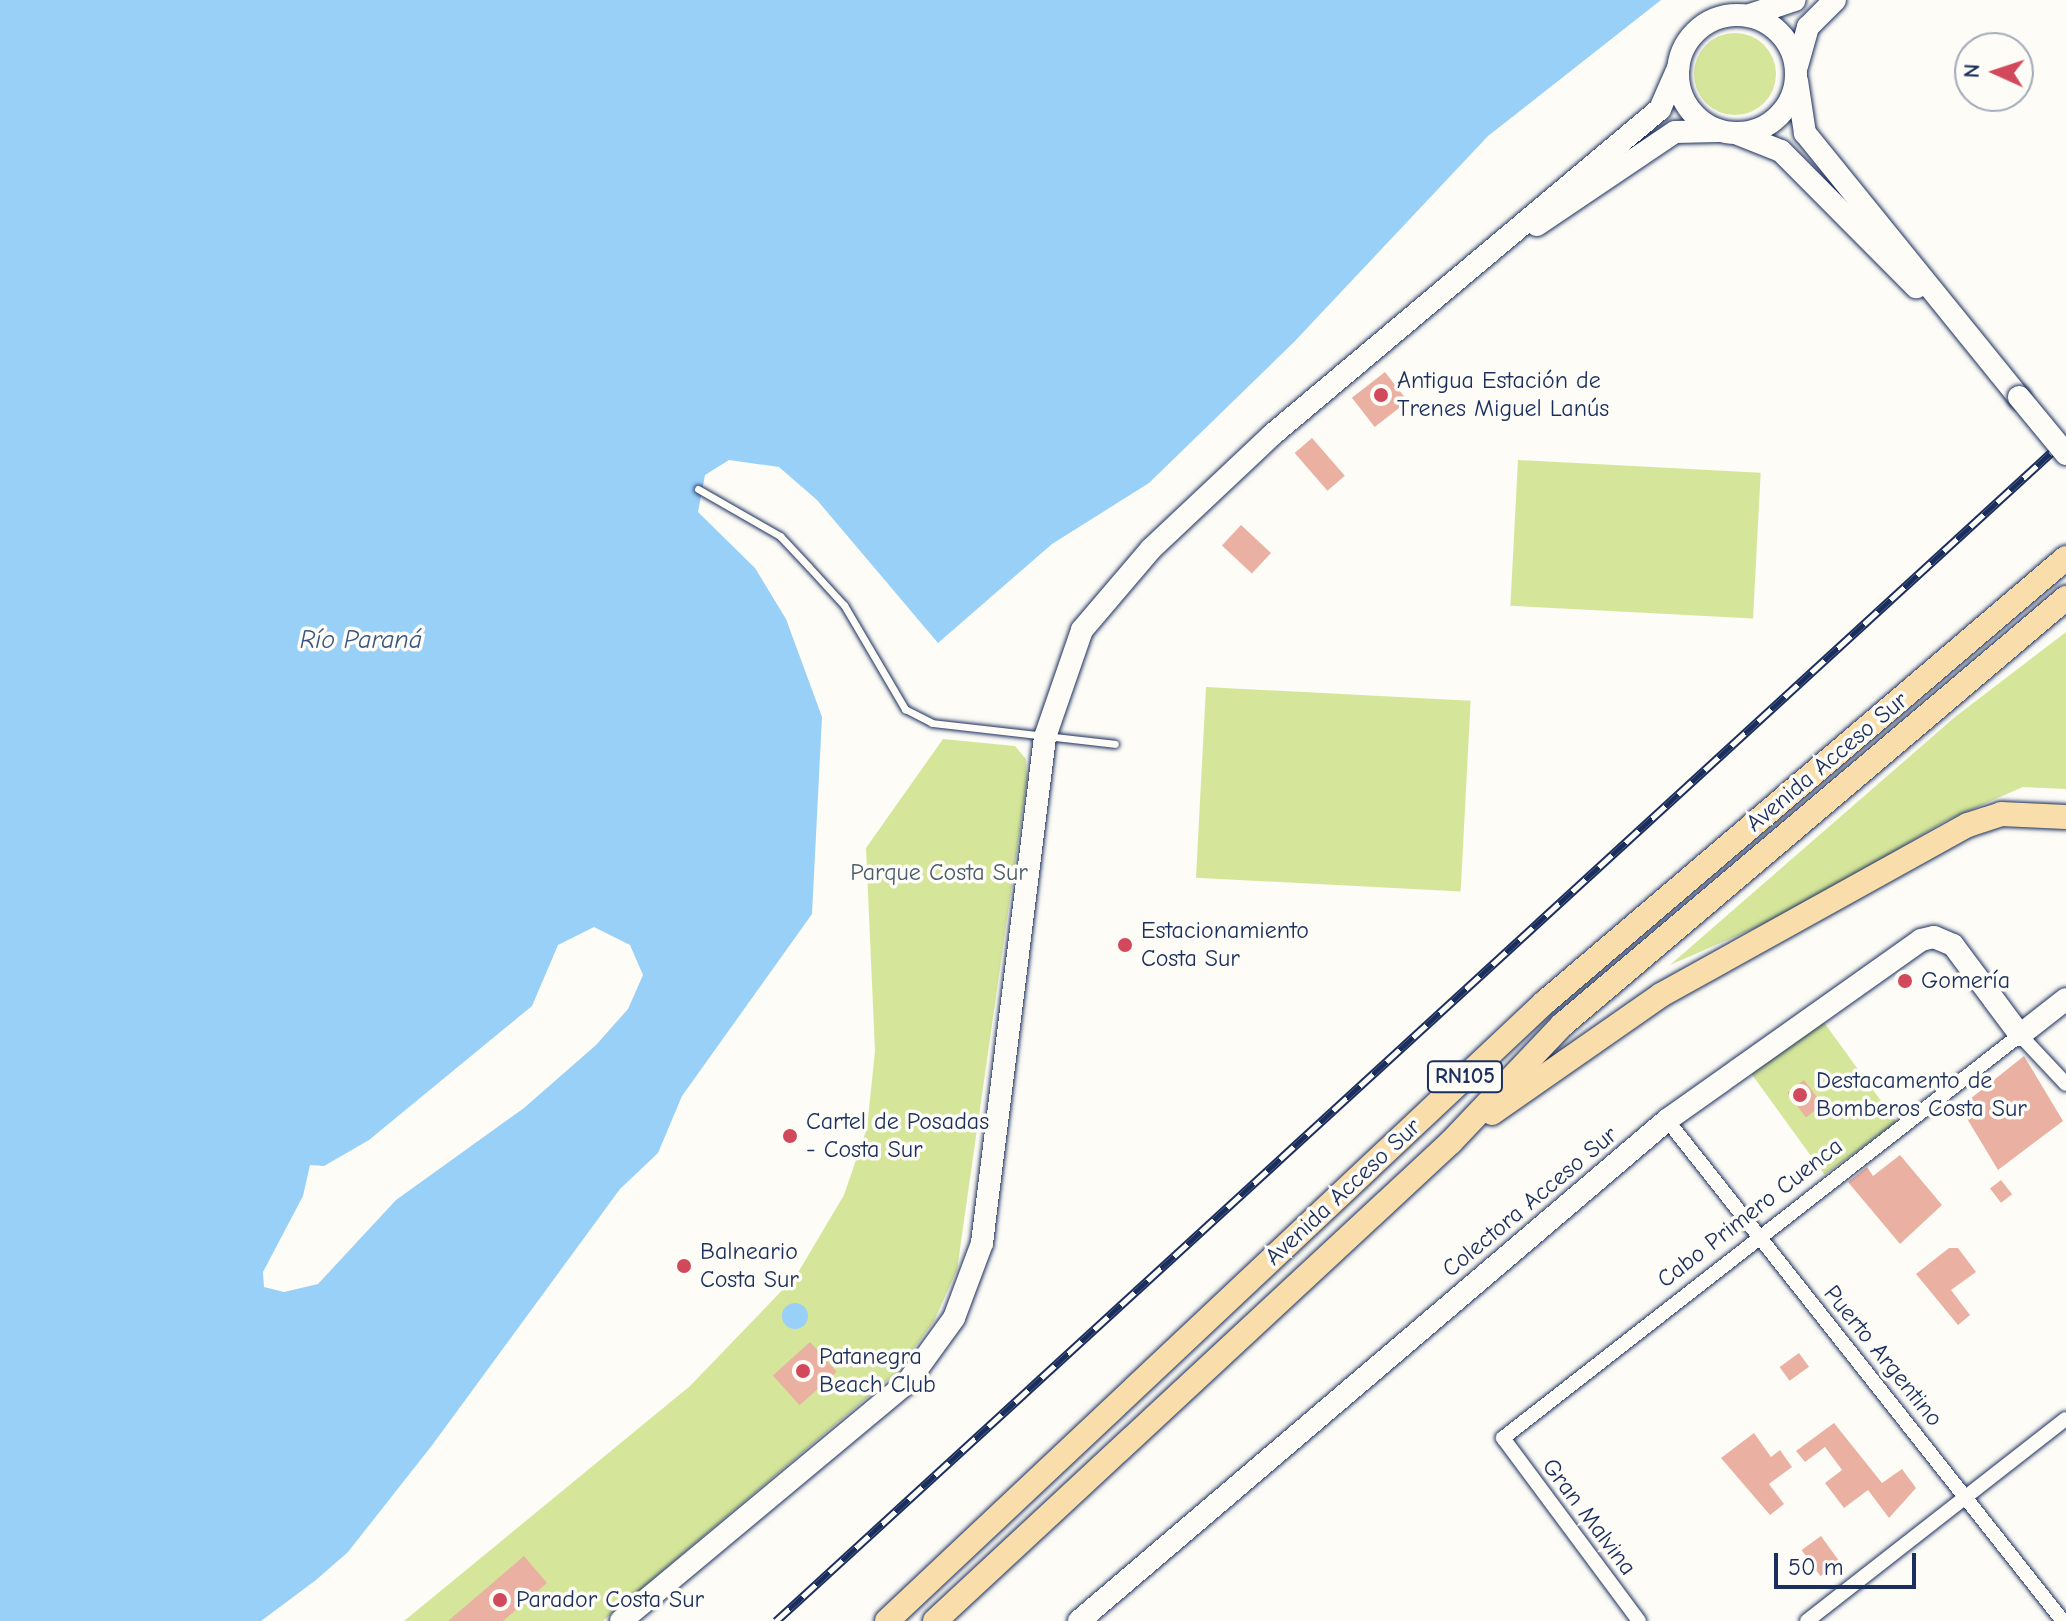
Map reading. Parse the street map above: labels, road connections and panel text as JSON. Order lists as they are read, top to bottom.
{
  "streets": {
    "highway": ["Avenida Acceso Sur", "RN105"],
    "main road": ["Colectora Acceso Sur", "Cabo Primero Cuenca"],
    "street": ["Puerto Argentino", "Gran Malvina"]
  },
  "crossings": [
    ["Colectora Acceso Sur", "Cabo Primero Cuenca"],
    ["Colectora Acceso Sur", "Puerto Argentino"],
    ["Cabo Primero Cuenca", "Puerto Argentino"],
    ["Cabo Primero Cuenca", "Gran Malvina"]
  ],
  "water": ["Río Paraná"],
  "parks": ["Parque Costa Sur"],
  "places": [
    "Antigua Estación de Trenes Miguel Lanús",
    "Estacionamiento Costa Sur",
    "Gomería",
    "Destacamento de Bomberos Costa Sur",
    "Cartel de Posadas - Costa Sur",
    "Balneario Costa Sur",
    "Patanegra Beach Club",
    "Parador Costa Sur"
  ],
  "scale_bar": "50 m",
  "north": "left"
}
